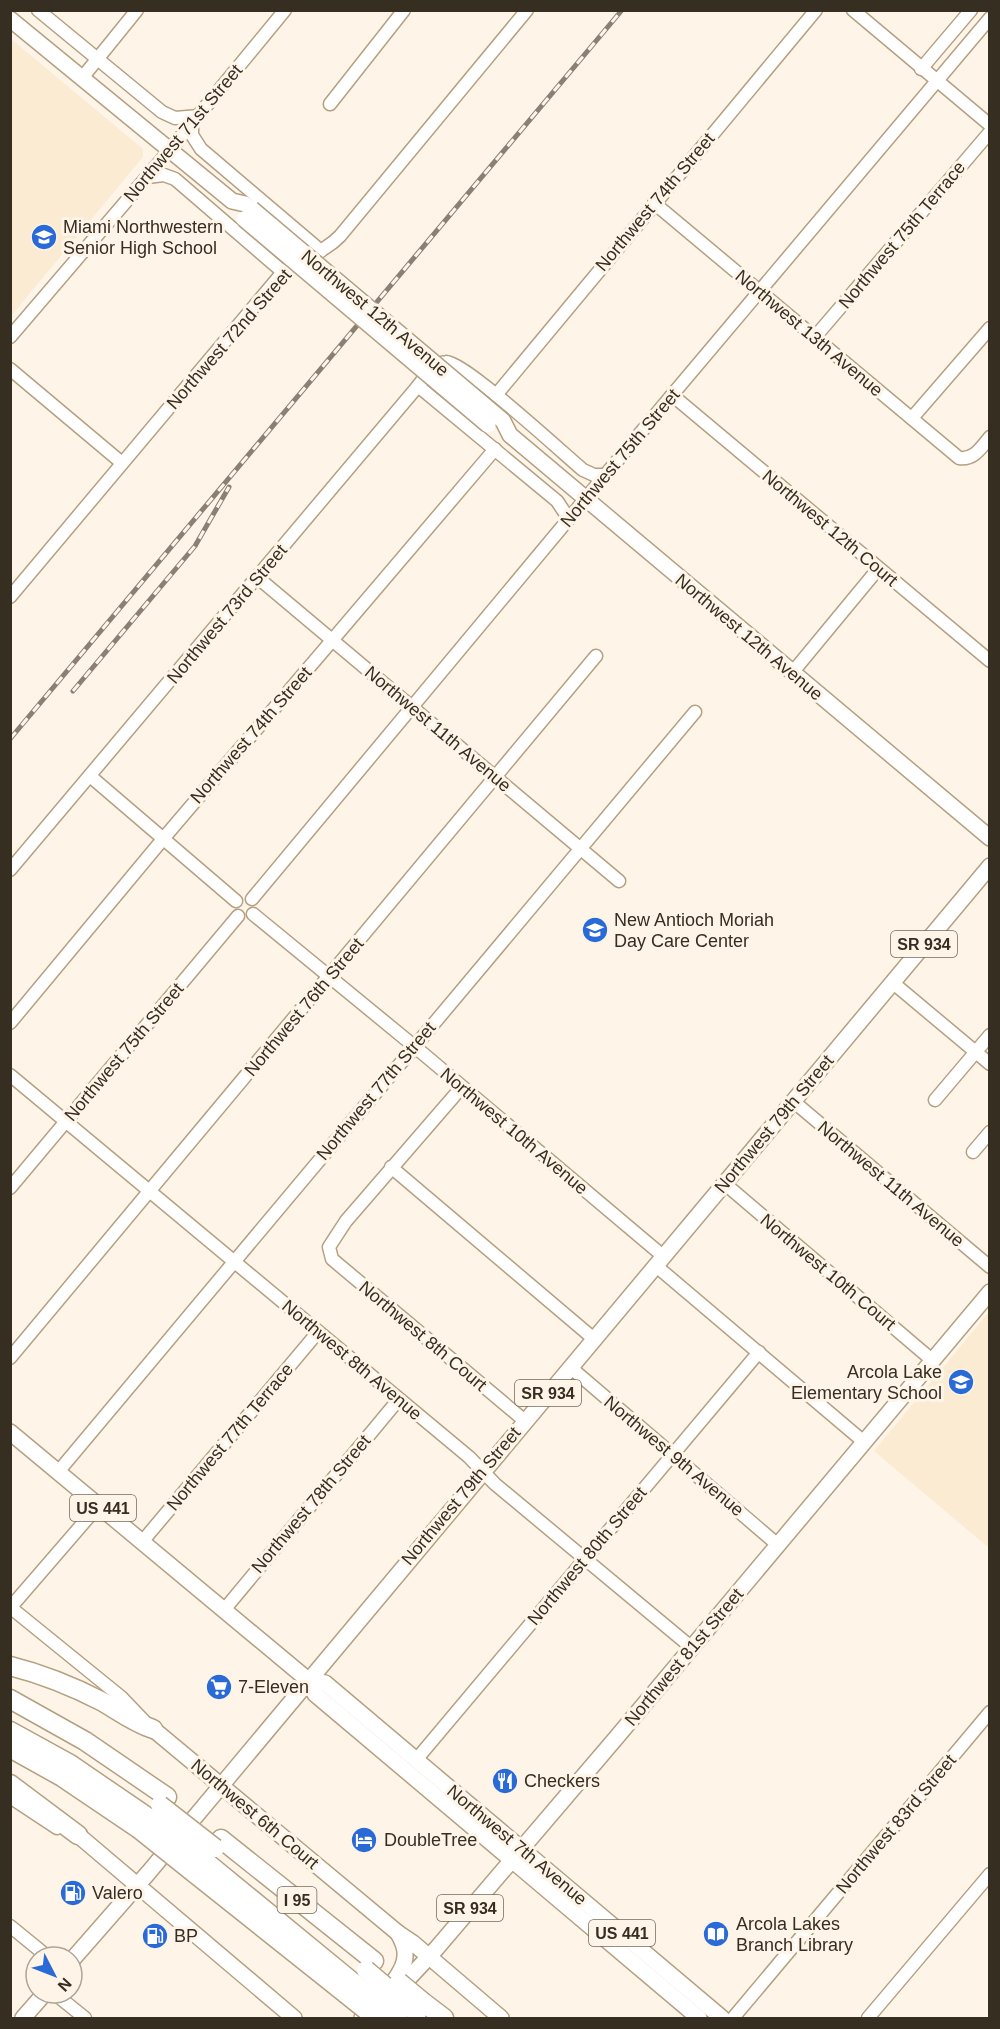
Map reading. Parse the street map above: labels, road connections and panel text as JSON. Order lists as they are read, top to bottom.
{
  "streets": {
    "highway": ["I 95"],
    "main road": [
      "Northwest 12th Avenue",
      "SR 934",
      "Northwest 79th Street",
      "US 441",
      "Northwest 81st Street",
      "Northwest 6th Court",
      "Northwest 7th Avenue"
    ],
    "street": [
      "Northwest 71st Street",
      "Northwest 74th Street",
      "Northwest 75th Terrace",
      "Northwest 13th Avenue",
      "Northwest 72nd Street",
      "Northwest 75th Street",
      "Northwest 12th Court",
      "Northwest 73rd Street",
      "Northwest 11th Avenue",
      "Northwest 76th Street",
      "Northwest 77th Street",
      "Northwest 10th Avenue",
      "Northwest 10th Court",
      "Northwest 8th Court",
      "Northwest 8th Avenue",
      "Northwest 77th Terrace",
      "Northwest 9th Avenue",
      "Northwest 78th Street",
      "Northwest 80th Street",
      "Northwest 83rd Street"
    ]
  },
  "crossings": [
    ["Northwest 71st Street", "Northwest 12th Avenue"],
    ["Northwest 74th Street", "Northwest 12th Avenue"],
    ["Northwest 74th Street", "Northwest 13th Avenue"],
    ["Northwest 74th Street", "Northwest 11th Avenue"],
    ["Northwest 75th Terrace", "Northwest 13th Avenue"],
    ["Northwest 12th Avenue", "Northwest 72nd Street"],
    ["Northwest 12th Avenue", "Northwest 75th Street"],
    ["Northwest 12th Avenue", "Northwest 73rd Street"],
    ["Northwest 13th Avenue", "Northwest 75th Street"],
    ["Northwest 75th Street", "Northwest 12th Court"],
    ["Northwest 75th Street", "Northwest 11th Avenue"],
    ["Northwest 75th Street", "Northwest 10th Avenue"],
    ["Northwest 75th Street", "Northwest 8th Avenue"],
    ["Northwest 73rd Street", "Northwest 11th Avenue"],
    ["Northwest 11th Avenue", "Northwest 76th Street"],
    ["Northwest 11th Avenue", "Northwest 77th Street"],
    ["Northwest 11th Avenue", "Northwest 79th Street"],
    ["Northwest 76th Street", "Northwest 10th Avenue"],
    ["Northwest 76th Street", "Northwest 8th Avenue"],
    ["Northwest 77th Street", "Northwest 10th Avenue"],
    ["Northwest 77th Street", "Northwest 8th Avenue"],
    ["Northwest 77th Street", "Northwest 7th Avenue"],
    ["Northwest 79th Street", "Northwest 10th Avenue"],
    ["Northwest 79th Street", "Northwest 10th Court"],
    ["Northwest 79th Street", "Northwest 8th Court"],
    ["Northwest 79th Street", "Northwest 8th Avenue"],
    ["Northwest 79th Street", "Northwest 9th Avenue"],
    ["Northwest 79th Street", "Northwest 6th Court"],
    ["Northwest 79th Street", "Northwest 7th Avenue"],
    ["Northwest 10th Avenue", "Northwest 80th Street"],
    ["Northwest 10th Avenue", "Northwest 81st Street"],
    ["Northwest 10th Court", "Northwest 81st Street"],
    ["Northwest 8th Avenue", "Northwest 77th Terrace"],
    ["Northwest 8th Avenue", "Northwest 78th Street"],
    ["Northwest 8th Avenue", "Northwest 80th Street"],
    ["Northwest 8th Avenue", "Northwest 81st Street"],
    ["Northwest 77th Terrace", "Northwest 7th Avenue"],
    ["Northwest 9th Avenue", "Northwest 80th Street"],
    ["Northwest 9th Avenue", "Northwest 81st Street"],
    ["Northwest 78th Street", "Northwest 7th Avenue"],
    ["Northwest 80th Street", "Northwest 7th Avenue"],
    ["Northwest 81st Street", "Northwest 6th Court"],
    ["Northwest 81st Street", "Northwest 7th Avenue"],
    ["Northwest 81st Street", "I 95"]
  ],
  "places": {
    "school or university": ["Miami Northwestern Senior High School", "New Antioch Moriah Day Care Center", "Arcola Lake Elementary School"],
    "supermarket": ["7-Eleven"],
    "restaurant": ["Checkers"],
    "hotel": ["DoubleTree"],
    "fuel station": ["Valero", "BP"],
    "library": ["Arcola Lakes Branch Library"]
  },
  "north": "bottom right"
}
